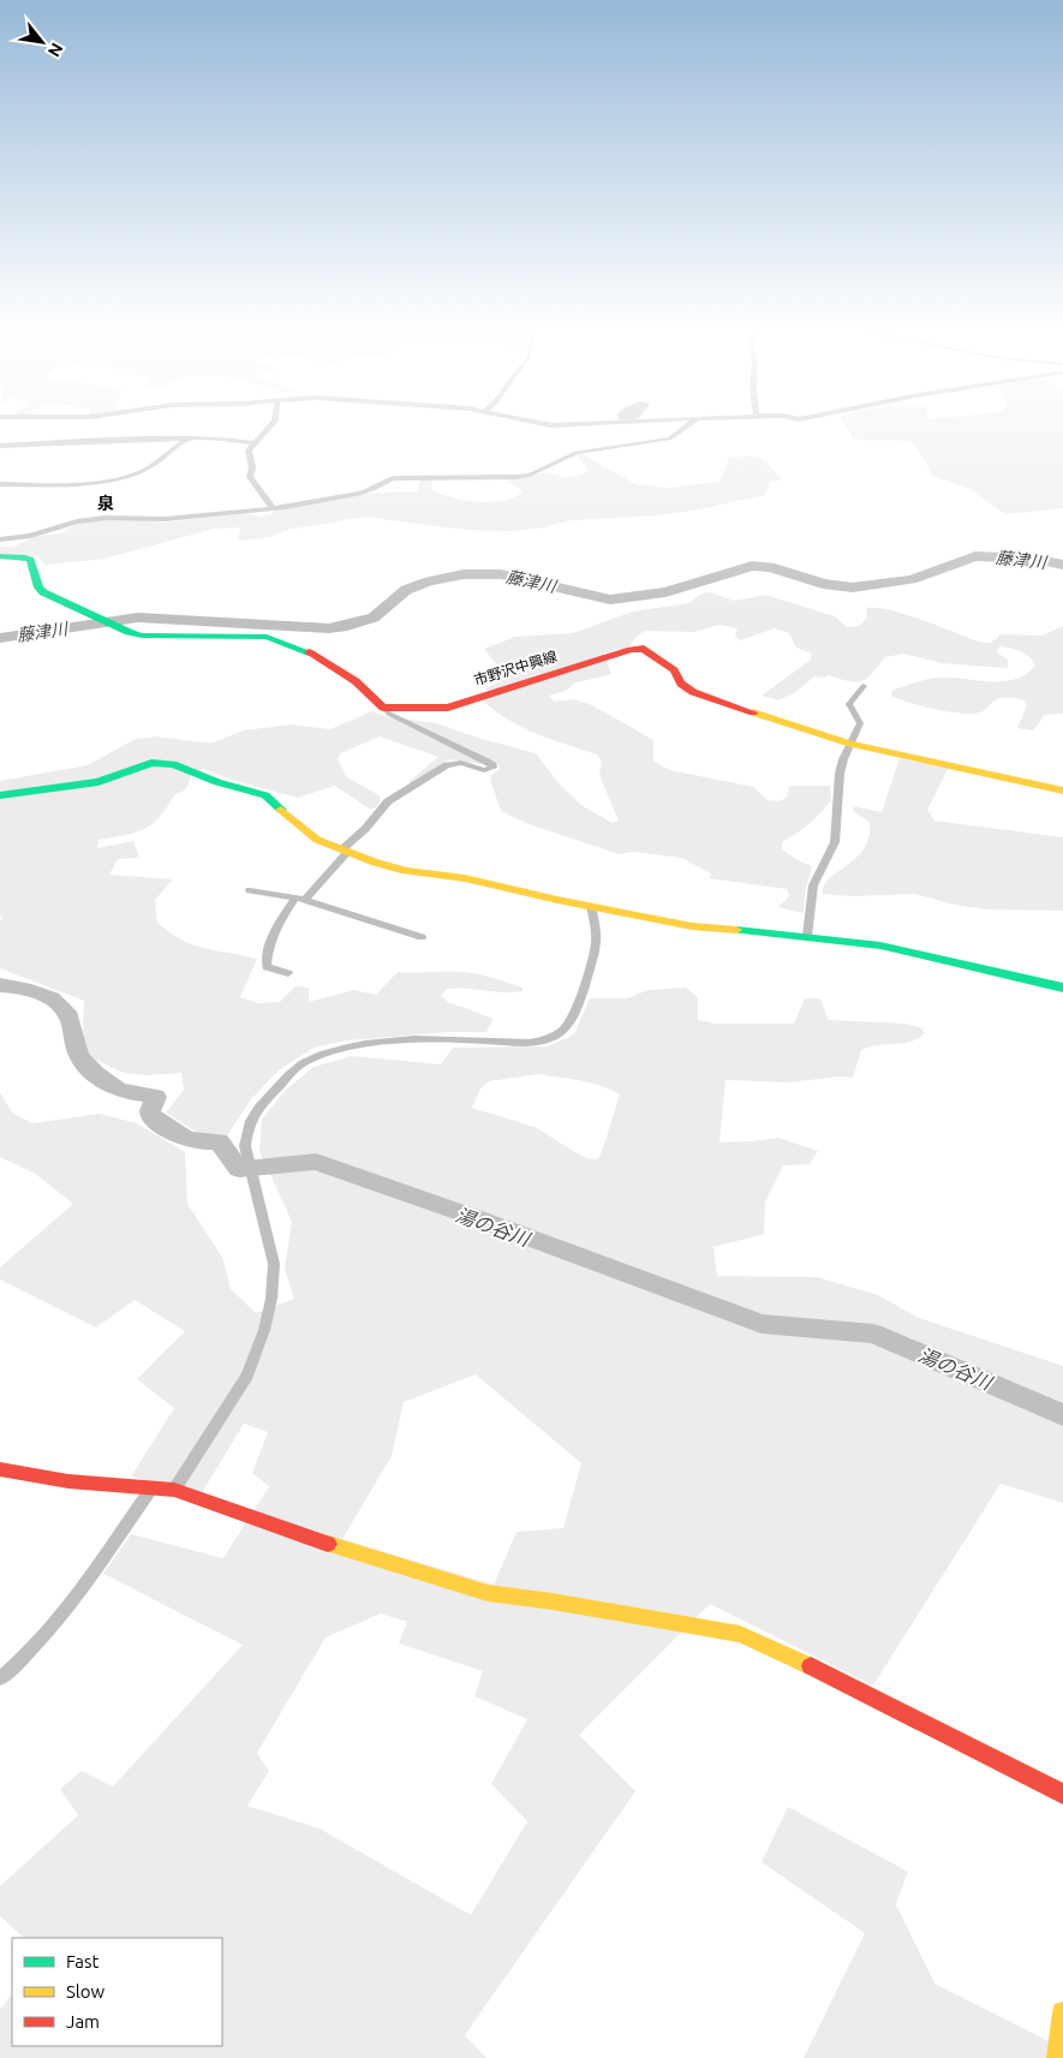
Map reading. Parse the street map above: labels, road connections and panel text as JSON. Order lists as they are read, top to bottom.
{
  "streets": {
    "street": ["市野沢中興線"]
  },
  "districts": ["泉"],
  "water": ["藤津川", "湯の谷川"],
  "legend": ["Fast", "Slow", "Jam"],
  "north": "bottom right"
}
